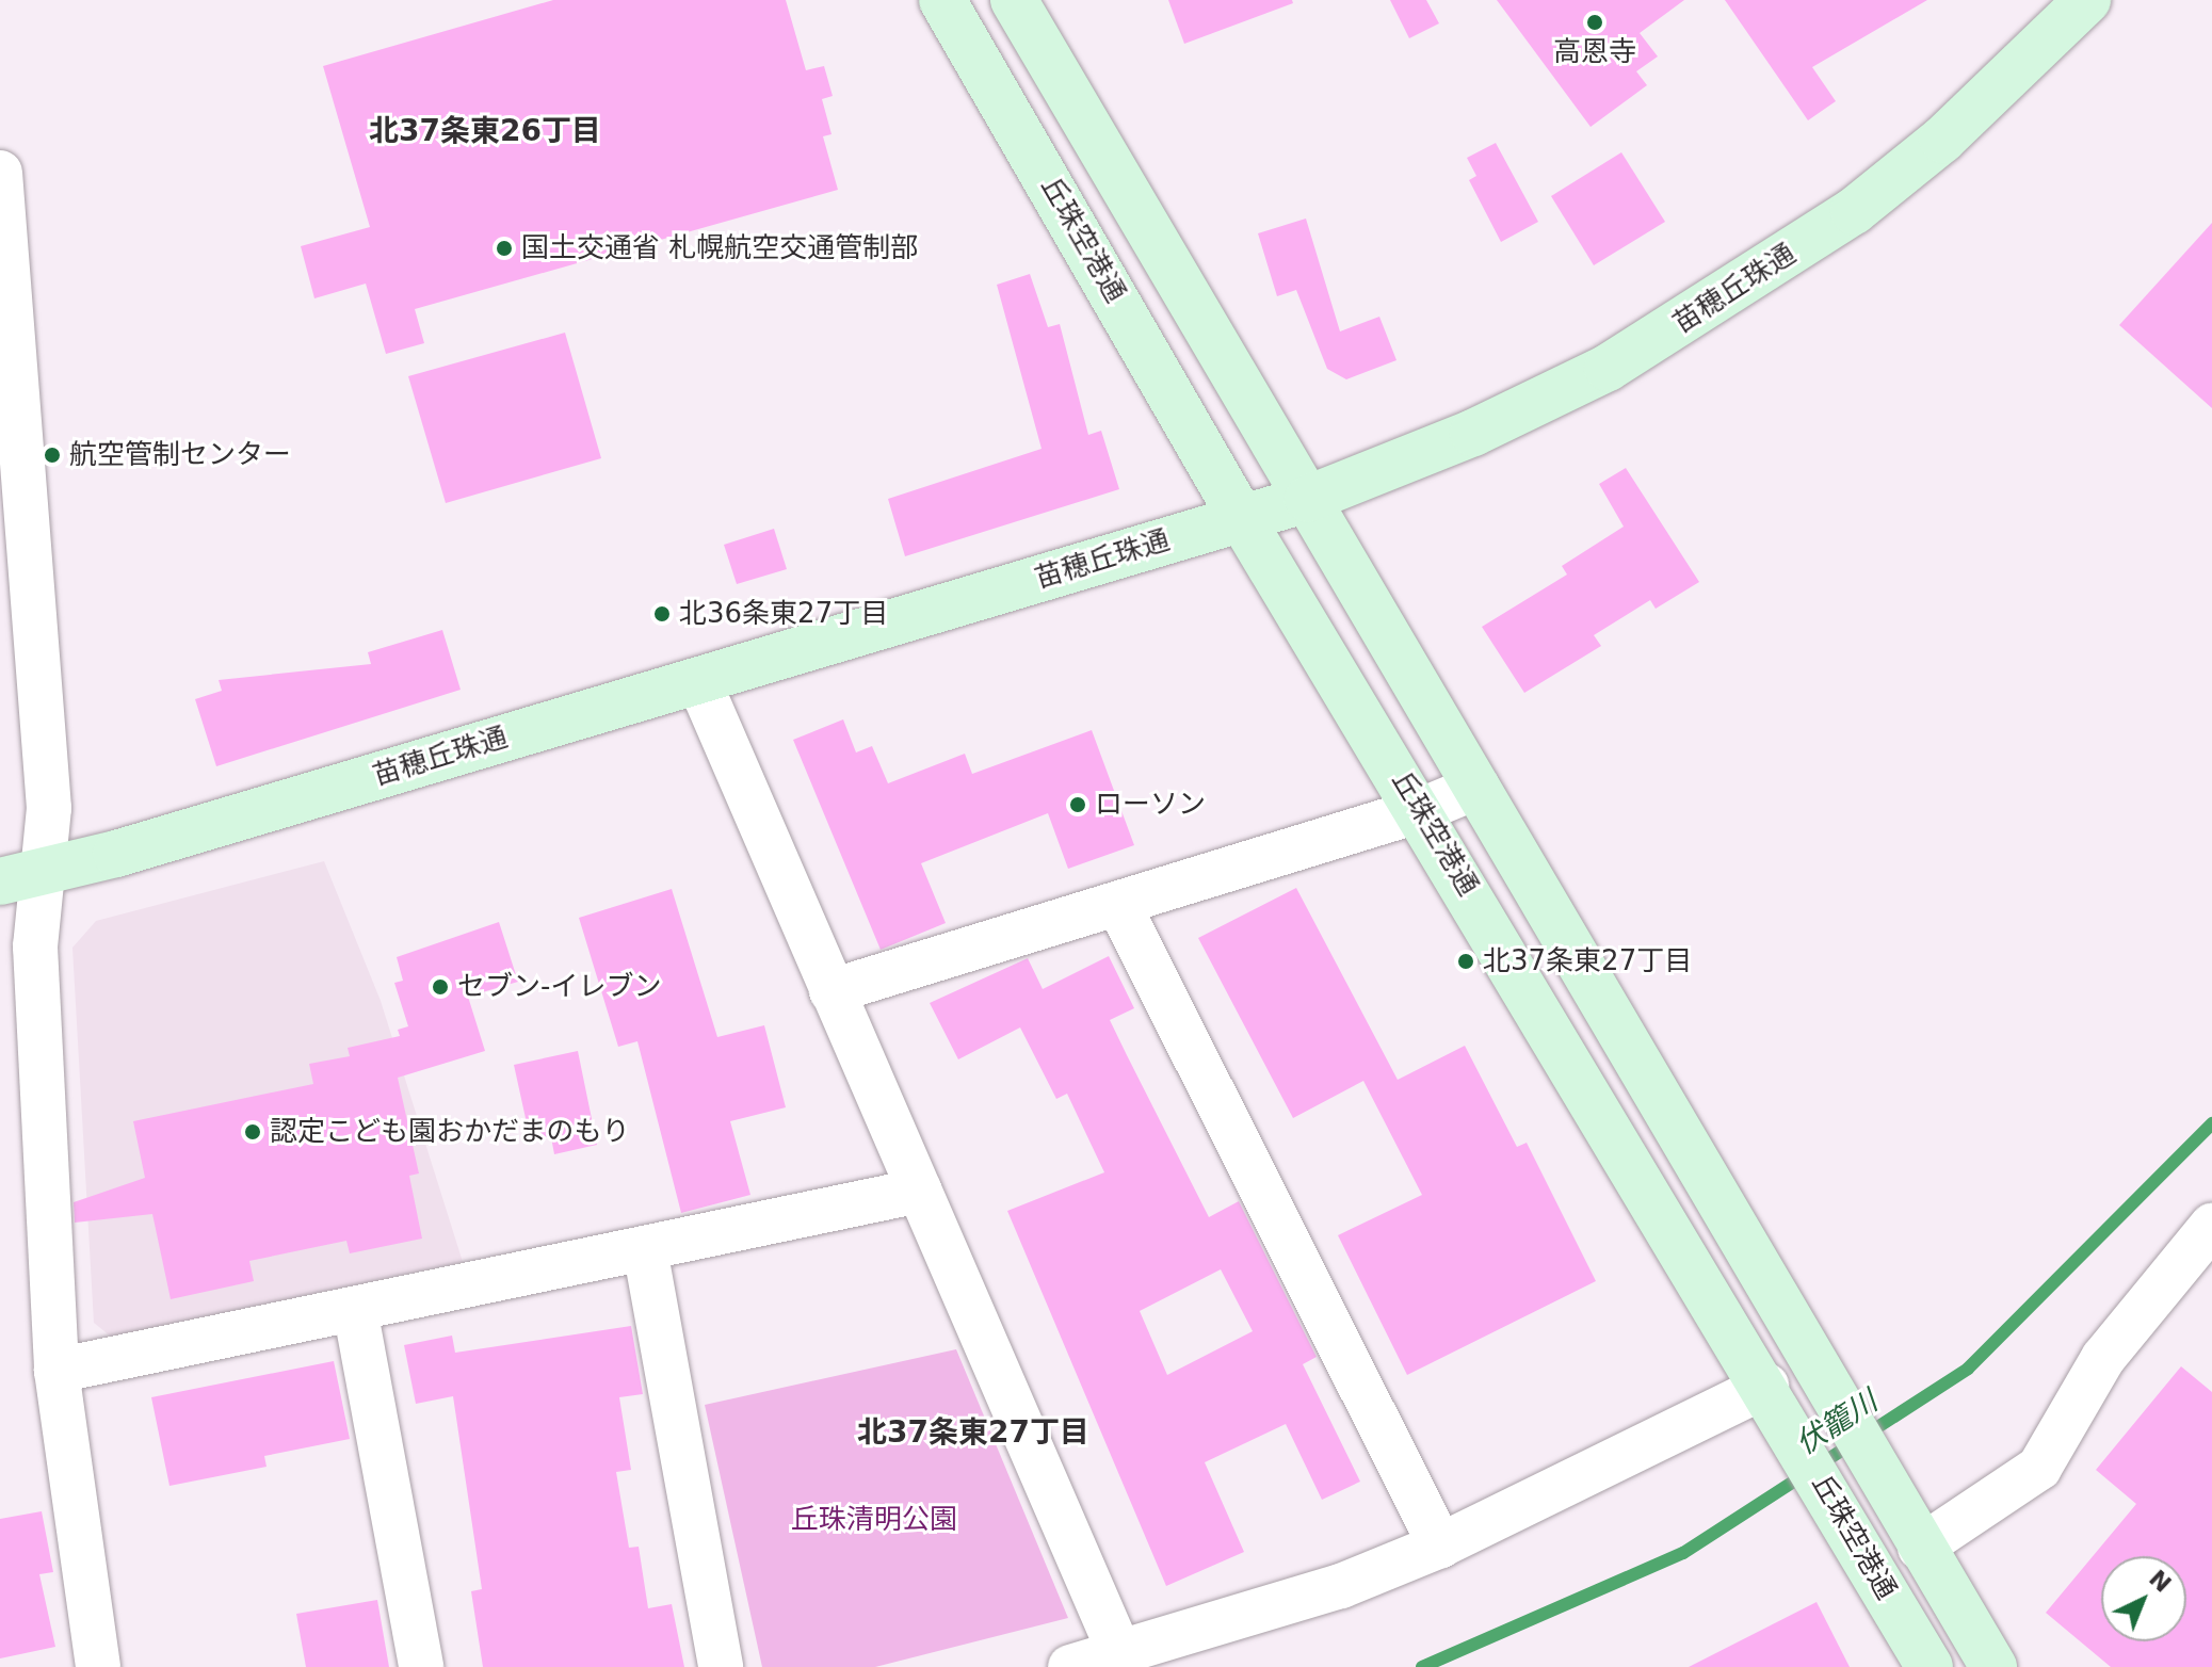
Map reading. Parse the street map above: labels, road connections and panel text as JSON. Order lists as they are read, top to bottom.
{
  "streets": {
    "main road": ["丘珠空港通", "苗穂丘珠通"]
  },
  "crossings": [
    ["丘珠空港通", "苗穂丘珠通"]
  ],
  "districts": ["北37条東26丁目", "北37条東27丁目"],
  "water": ["伏籠川"],
  "parks": ["丘珠清明公園"],
  "places": [
    "高恩寺",
    "国土交通省 札幌航空交通管制部",
    "航空管制センター",
    "北36条東27丁目",
    "ローソン",
    "北37条東27丁目",
    "セブン-イレブン",
    "認定こども園おかだまのもり"
  ],
  "north": "top right"
}
